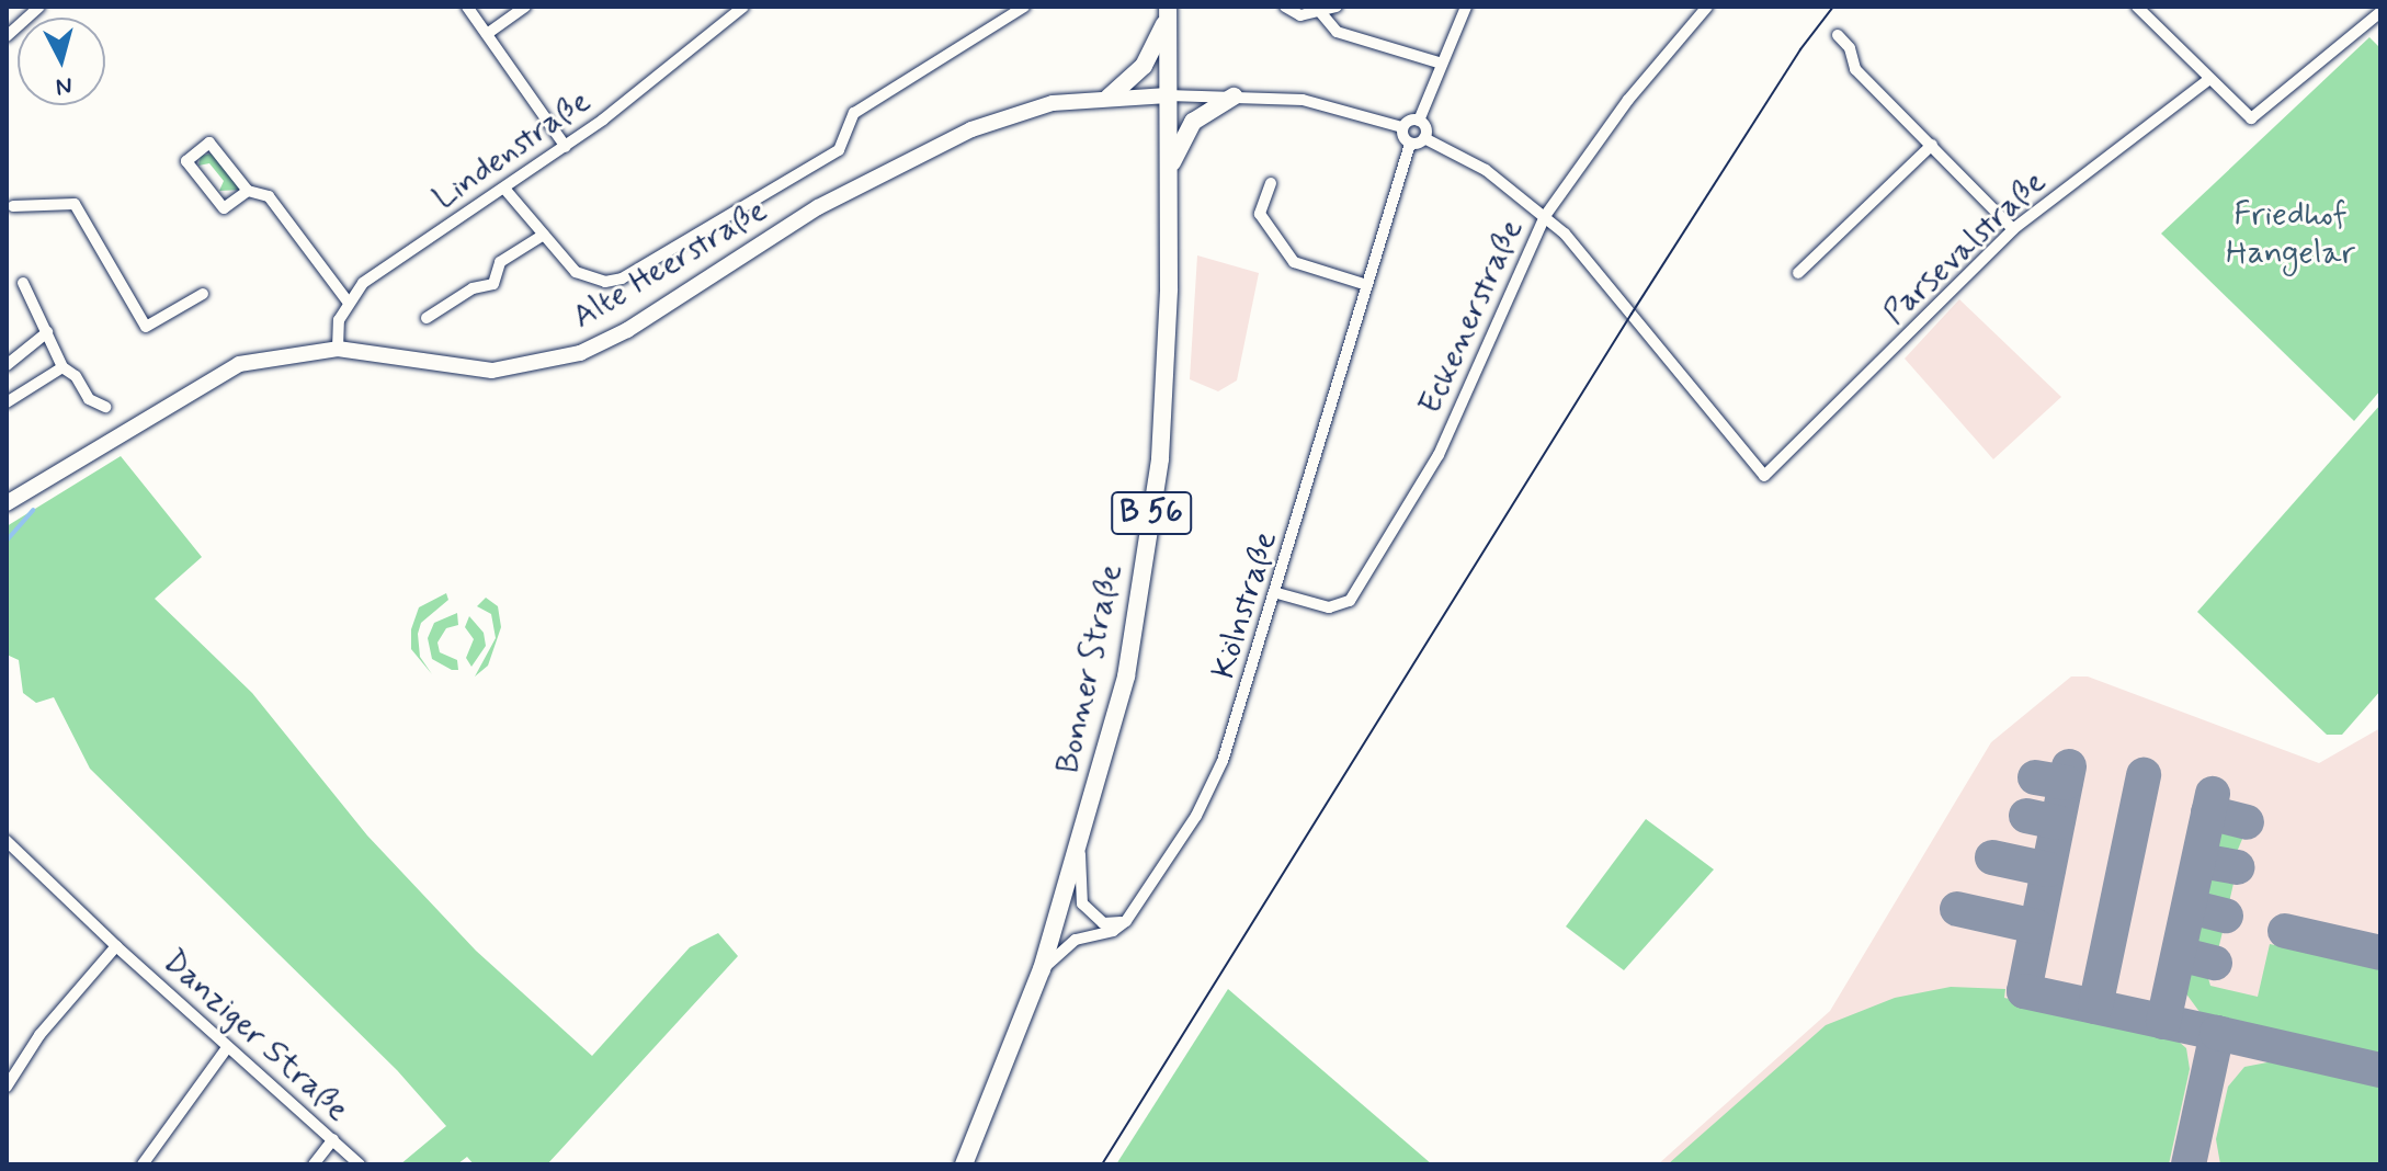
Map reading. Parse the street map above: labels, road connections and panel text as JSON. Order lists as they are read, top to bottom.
{
  "streets": {
    "main road": ["B 56", "Bonner Straße"],
    "street": [
      "Lindenstraße",
      "Parsevalstraße",
      "Alte Heerstraße",
      "Eckenerstraße",
      "Kölnstraße",
      "Danziger Straße"
    ]
  },
  "crossings": [
    ["Parsevalstraße", "Eckenerstraße"],
    ["Alte Heerstraße", "Bonner Straße"],
    ["Eckenerstraße", "Kölnstraße"]
  ],
  "parks": ["Friedhof Hangelar"],
  "north": "bottom"
}
